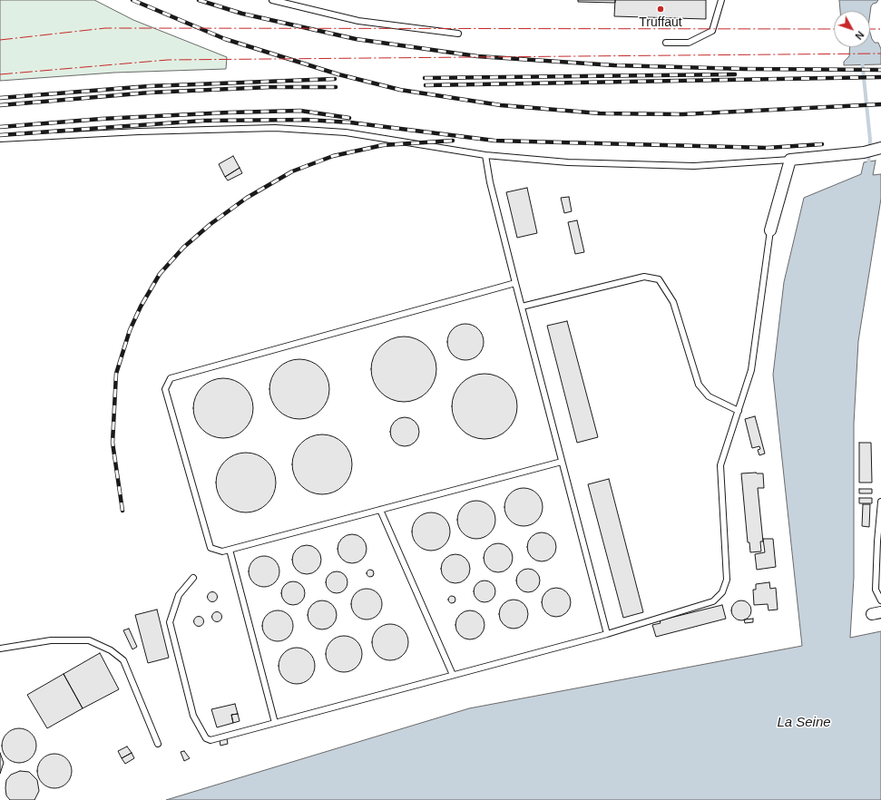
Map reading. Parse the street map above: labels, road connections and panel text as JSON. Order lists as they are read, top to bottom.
{
  "water": ["La Seine"],
  "places": ["Truffaut"],
  "north": "bottom right"
}
